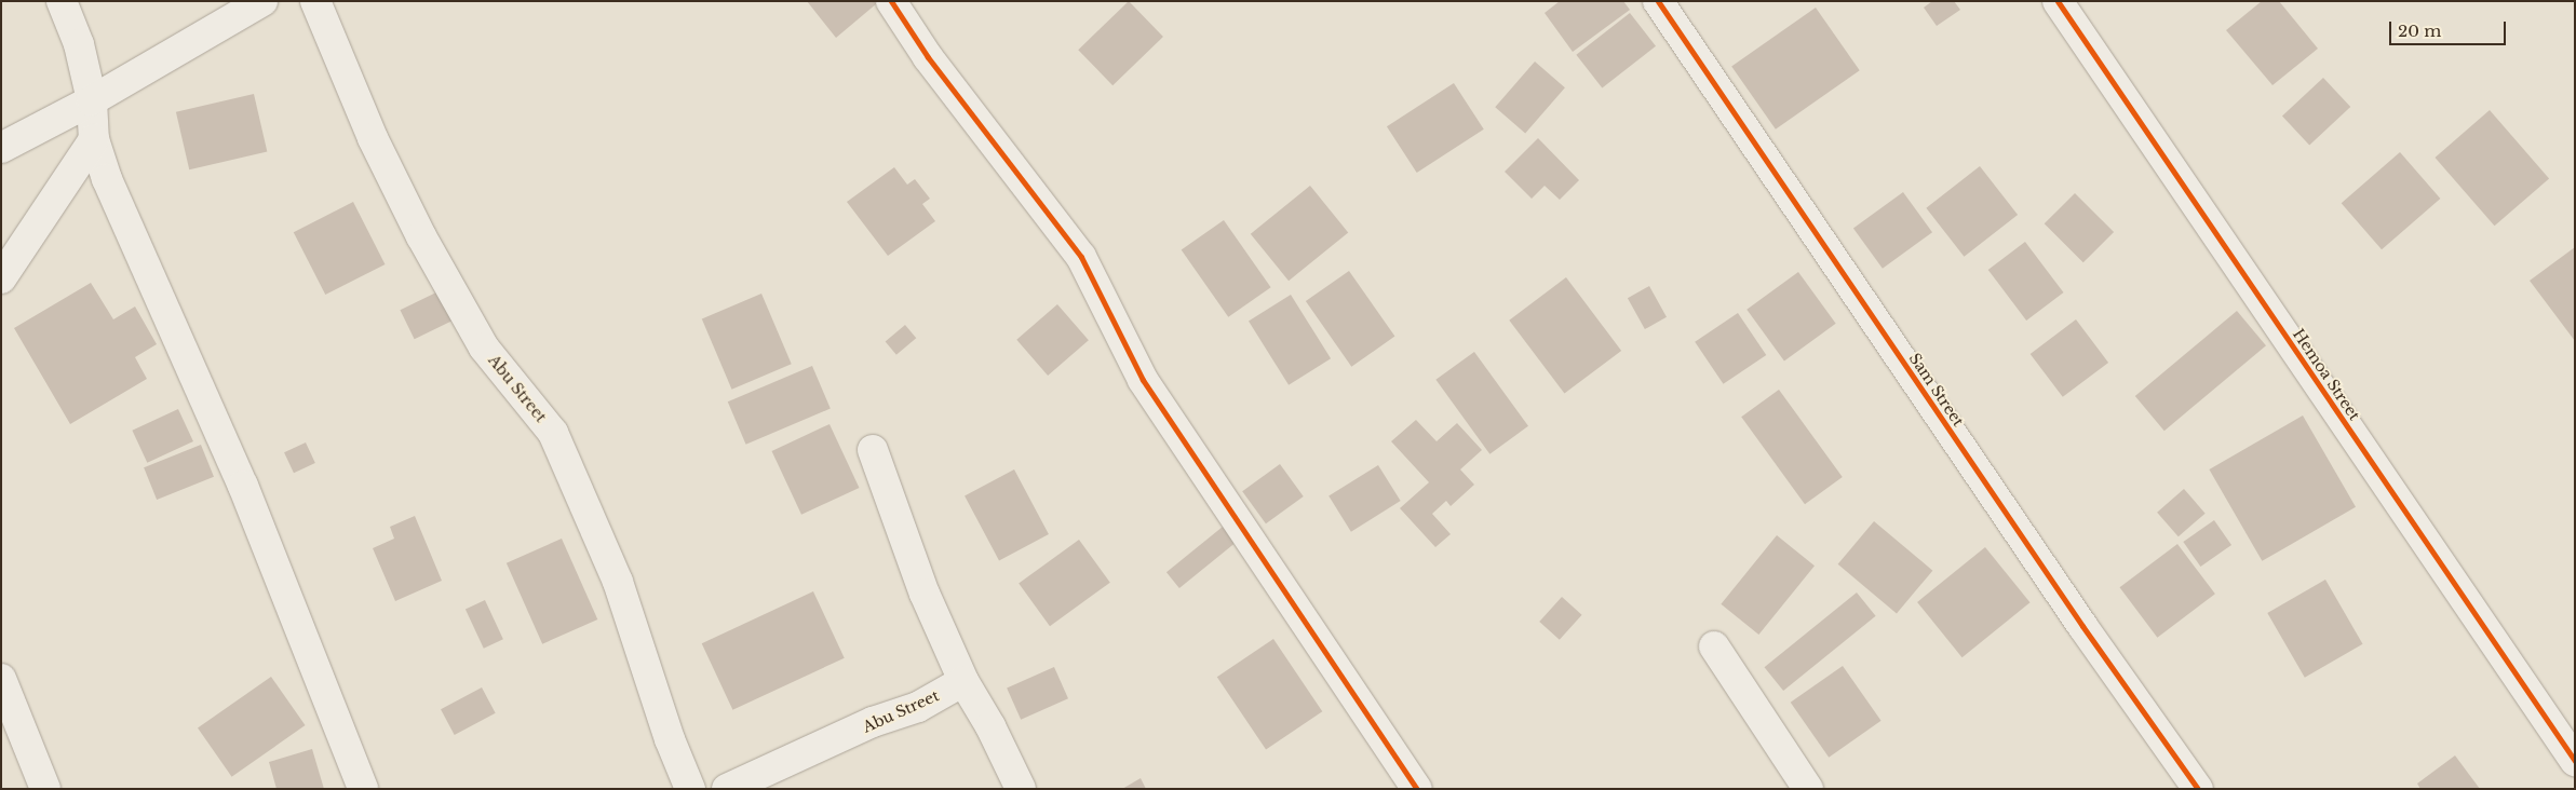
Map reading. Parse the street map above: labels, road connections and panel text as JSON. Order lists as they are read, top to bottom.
{
  "streets": {
    "street": ["Hemoa Street", "Abu Street", "Sam Street"]
  },
  "scale_bar": "20 m"
}
